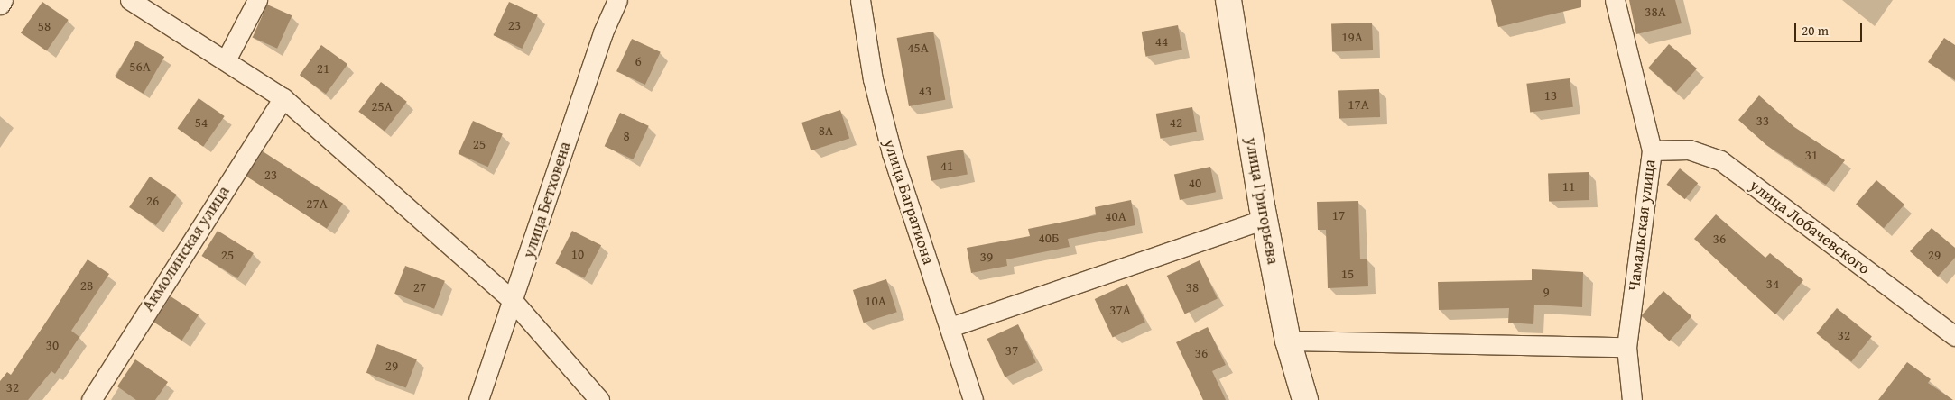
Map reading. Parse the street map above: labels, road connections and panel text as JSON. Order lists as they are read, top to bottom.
{
  "streets": {
    "main road": ["улица Григорьева"],
    "street": [
      "улица Бетховена",
      "улица Багратиона",
      "Чамальская улица",
      "улица Лобачевского",
      "Акмолинская улица"
    ]
  },
  "crossings": [
    ["Чамальская улица", "улица Лобачевского"]
  ],
  "house_numbers": [
    "38А",
    "23",
    "58",
    "19А",
    "44",
    "45А",
    "6",
    "56А",
    "21",
    "43",
    "13",
    "17А",
    "25А",
    "33",
    "54",
    "42",
    "8А",
    "8",
    "25",
    "31",
    "41",
    "23",
    "40",
    "11",
    "26",
    "27А",
    "17",
    "40А",
    "40Б",
    "36",
    "10",
    "25",
    "29",
    "39",
    "15",
    "34",
    "28",
    "27",
    "38",
    "9",
    "10А",
    "37А",
    "32",
    "30",
    "37",
    "36",
    "29",
    "32"
  ],
  "scale_bar": "20 m"
}
